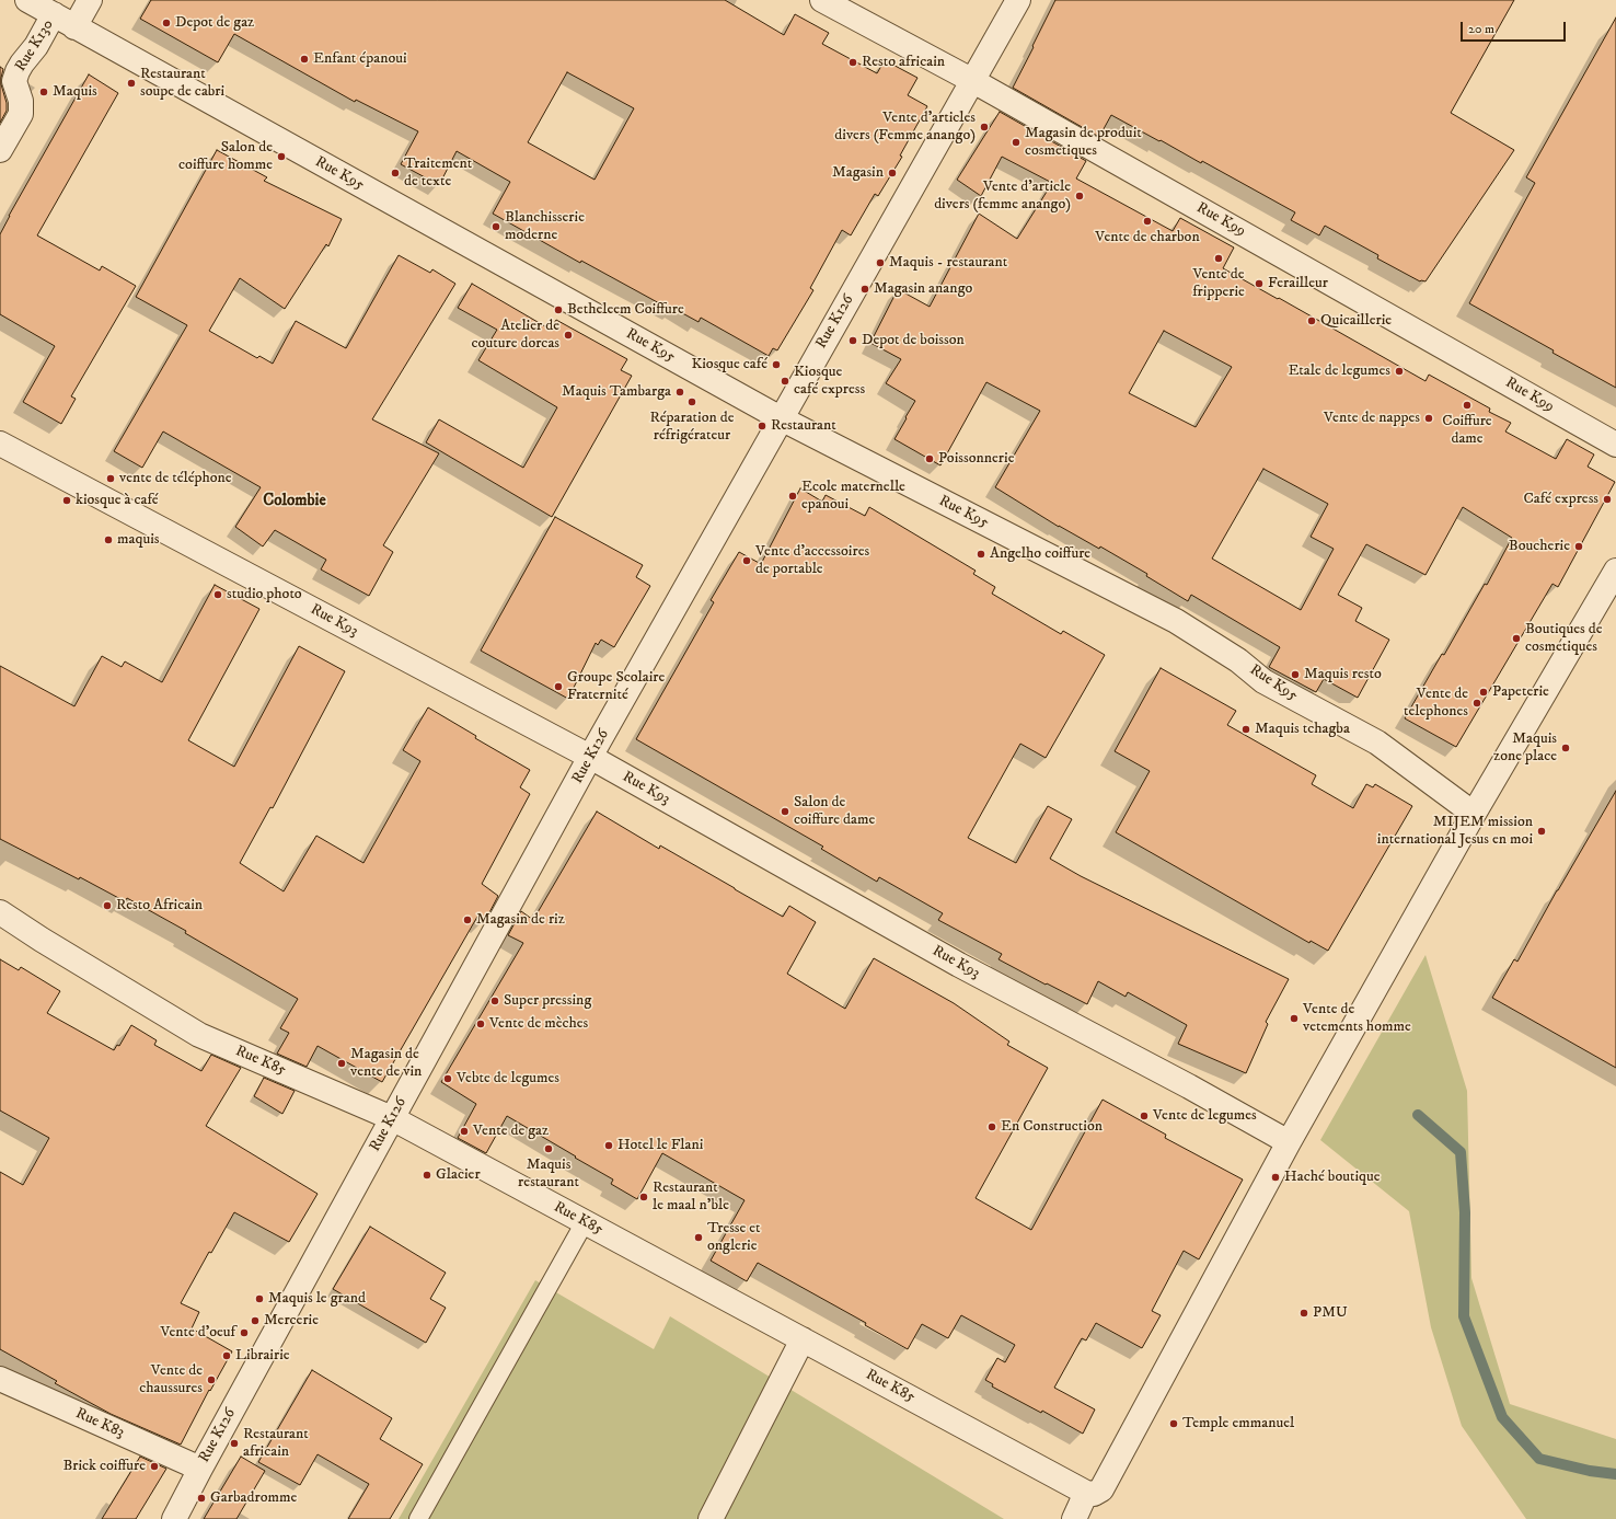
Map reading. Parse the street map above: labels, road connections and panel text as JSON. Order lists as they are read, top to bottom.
{
  "streets": {
    "street": [
      "Rue K130",
      "Rue K95",
      "Rue K99",
      "Rue K126",
      "Rue K93",
      "Rue K85",
      "Rue K83"
    ]
  },
  "crossings": [
    ["Rue K130", "Rue K95"],
    ["Rue K95", "Rue K126"],
    ["Rue K99", "Rue K126"],
    ["Rue K126", "Rue K93"],
    ["Rue K126", "Rue K85"],
    ["Rue K126", "Rue K83"]
  ],
  "districts": ["Colombie"],
  "places": [
    "Depot de gaz",
    "Enfant épanoui",
    "Resto africain",
    "Restaurant soupe de cabri",
    "Maquis",
    "Vente d'articles divers (Femme anango)",
    "Magasin de produit cosmetiques",
    "Salon de coiffure homme",
    "Traitement de texte",
    "Magasin",
    "Vente d'article divers (femme anango)",
    "Vente de charbon",
    "Blanchisserie moderne",
    "Vente de fripperie",
    "Maquis - restaurant",
    "Ferailleur",
    "Magasin anango",
    "Betheleem Coiffure",
    "Quicaillerie",
    "Atelier de couture dorcas",
    "Depot de boisson",
    "Kiosque café",
    "Etale de legumes",
    "Kiosque café express",
    "Maquis Tambarga",
    "Réparation de réfrigérateur",
    "Coiffure dame",
    "Vente de nappes",
    "Restaurant",
    "Poissonnerie",
    "vente de téléphone",
    "Ecole maternelle epanoui",
    "Café express",
    "kiosque à café",
    "maquis",
    "Boucherie",
    "Angelho coiffure",
    "Vente d'accessoires de portable",
    "studio photo",
    "Boutiques de cosmetiques",
    "Maquis resto",
    "Groupe Scolaire Fraternité",
    "Papeterie",
    "Vente de telephones",
    "Maquis tchagba",
    "Maquis zone place",
    "Salon de coiffure dame",
    "MIJEM mission international Jesus en moi",
    "Resto Africain",
    "Magasin de riz",
    "Super pressing",
    "Vente de vetements homme",
    "Vente de mèches",
    "Magasin de vente de vin",
    "Vebte de legumes",
    "Vente de legumes",
    "En Construction",
    "Vente de gaz",
    "Hotel le Flani",
    "Maquis restaurant",
    "Glacier",
    "Haché boutique",
    "Restaurant le maal n'ble",
    "Tresse et onglerie",
    "Maquis le grand",
    "PMU",
    "Mercerie",
    "Vente d'oeuf",
    "Librairie",
    "Vente de chaussures",
    "Temple emmanuel",
    "Restaurant africain",
    "Brick coiffure",
    "Garbadromme"
  ],
  "scale_bar": "20 m"
}
